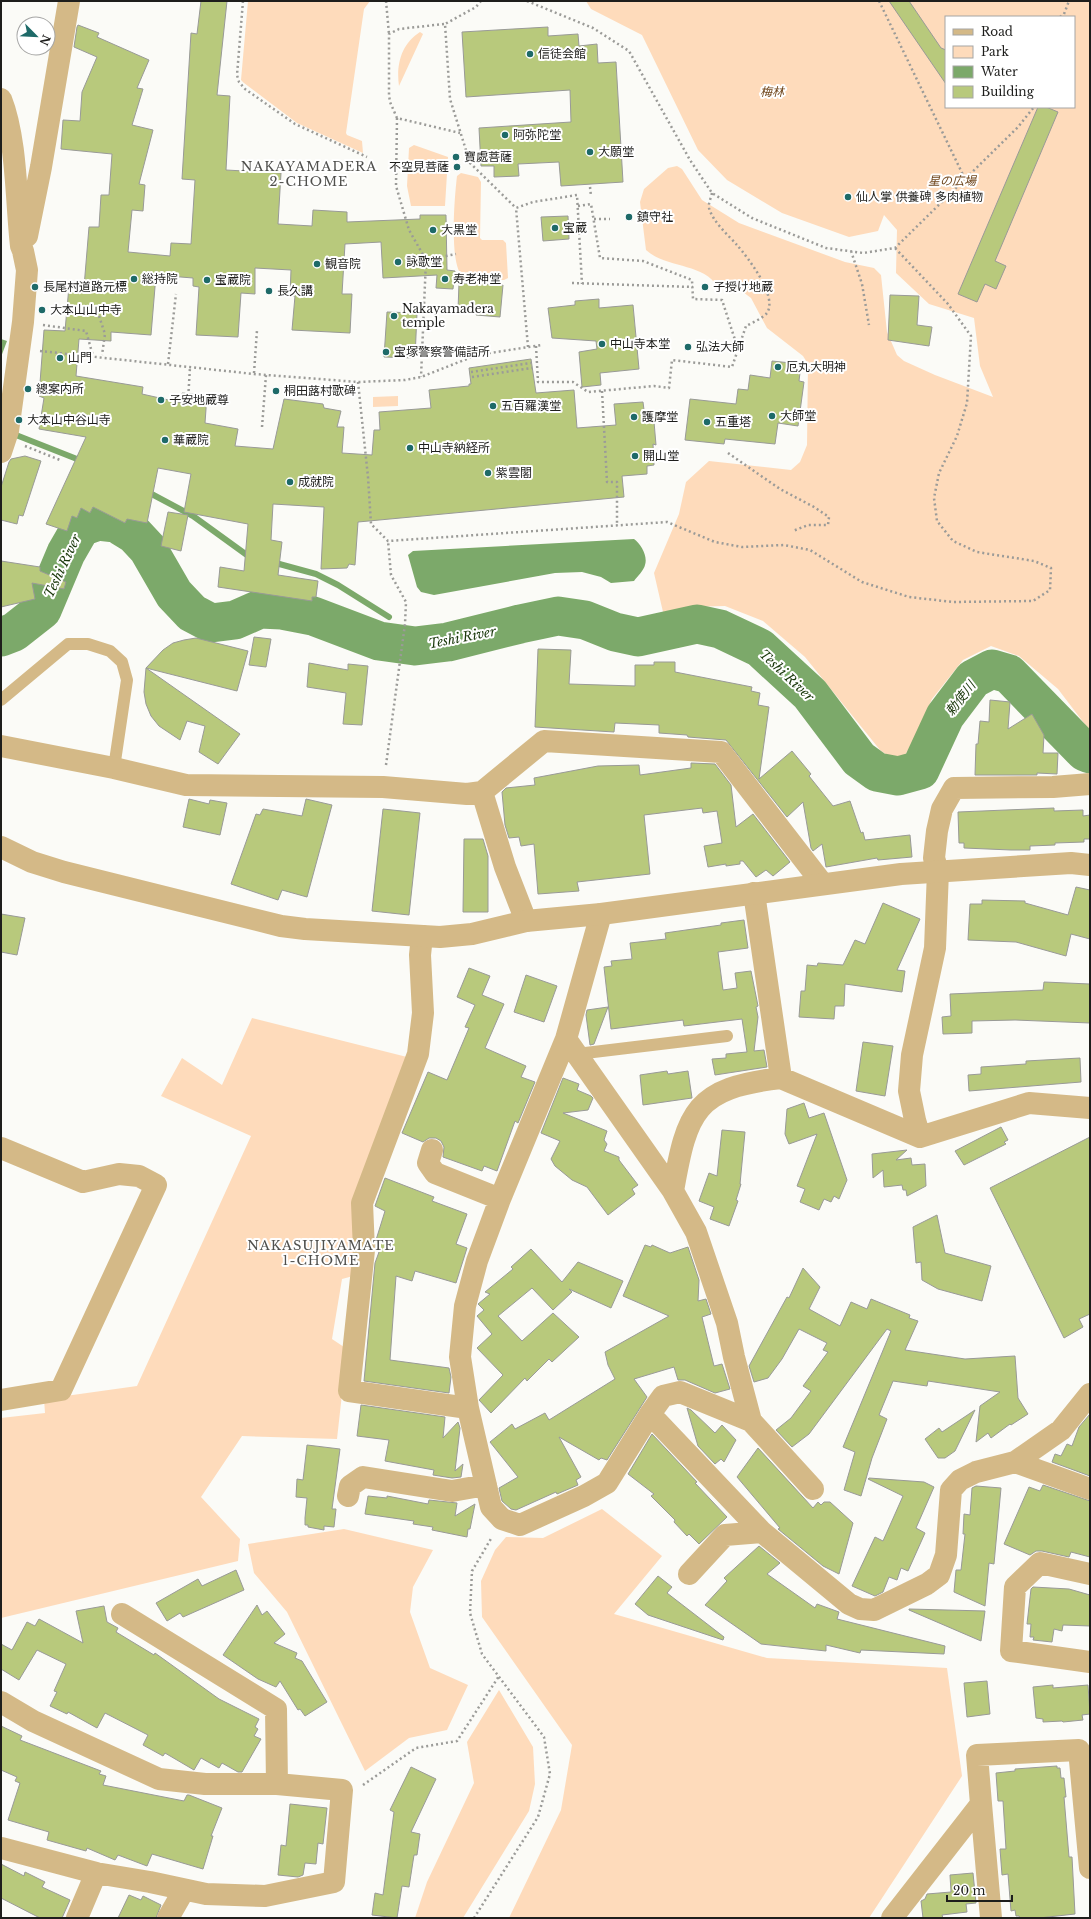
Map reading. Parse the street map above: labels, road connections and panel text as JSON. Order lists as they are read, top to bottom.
{
  "districts": ["NAKAYAMADERA 2-CHOME", "NAKASUJIYAMATE 1-CHOME"],
  "water": ["Teshi River", "勅使川"],
  "parks": ["梅林", "星の広場"],
  "places": [
    "信徒会館",
    "阿弥陀堂",
    "大願堂",
    "寶處菩薩",
    "不空見菩薩",
    "仙人掌 供養碑 多肉植物",
    "鎮守社",
    "宝蔵",
    "大黒堂",
    "詠歌堂",
    "観音院",
    "総持院",
    "寿老神堂",
    "宝蔵院",
    "長尾村道路元標",
    "子授け地蔵",
    "長久講",
    "大本山山中寺",
    "Nakayamadera temple",
    "中山寺本堂",
    "弘法大師",
    "宝塚警察警備詰所",
    "山門",
    "厄丸大明神",
    "總案内所",
    "桐田蕗村歌碑",
    "子安地蔵尊",
    "五百羅漢堂",
    "大師堂",
    "護摩堂",
    "大本山中谷山寺",
    "五重塔",
    "華蔵院",
    "中山寺納経所",
    "開山堂",
    "紫雲閣",
    "成就院"
  ],
  "legend": [
    "Road",
    "Park",
    "Water",
    "Building"
  ],
  "scale_bar": "20 m",
  "north": "bottom right"
}
